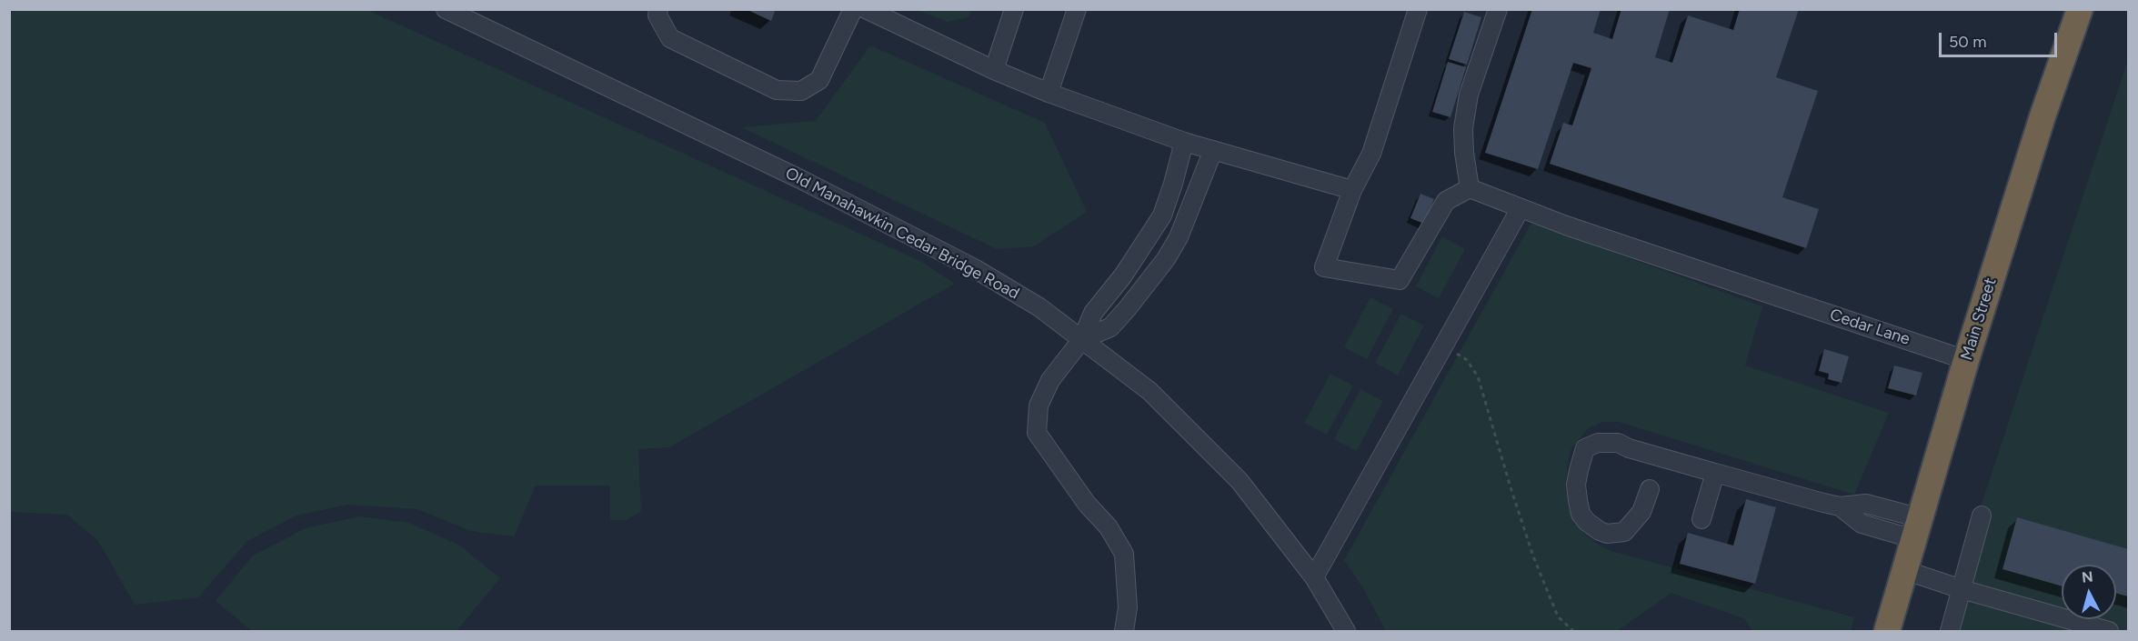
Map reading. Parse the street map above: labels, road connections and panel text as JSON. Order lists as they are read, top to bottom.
{
  "streets": {
    "highway": ["Main Street"],
    "street": ["Old Manahawkin Cedar Bridge Road", "Cedar Lane"]
  },
  "crossings": [
    ["Main Street", "Cedar Lane"]
  ],
  "scale_bar": "50 m",
  "north": "top"
}
